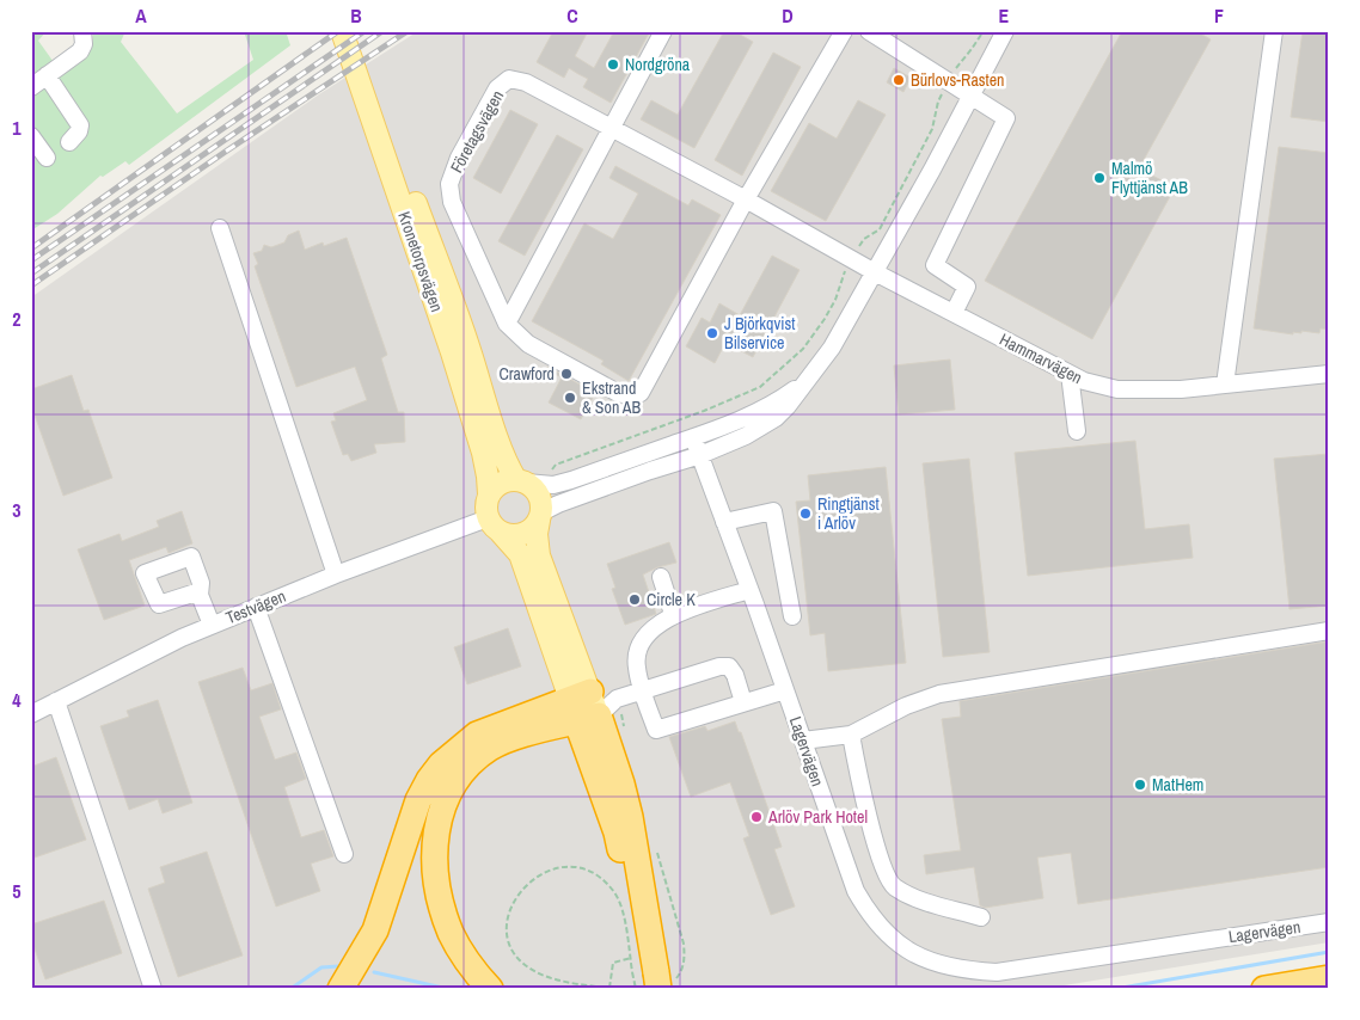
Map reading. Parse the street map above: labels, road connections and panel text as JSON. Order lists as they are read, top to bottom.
{
  "streets": {
    "main road": ["Kronetorpsvägen"],
    "street": [
      "Företagsvägen",
      "Hammarvägen",
      "Testvägen",
      "Lagervägen"
    ]
  },
  "crossings": [
    ["Företagsvägen", "Hammarvägen"],
    ["Kronetorpsvägen", "Testvägen"]
  ],
  "places": [
    "Nordgröna",
    "Bürlovs-Rasten",
    "Malmö Flyttjänst AB",
    "J Björkqvist Bilservice",
    "Crawford",
    "Ekstrand & Son AB",
    "Ringtjänst i Arlöv",
    "Circle K",
    "MatHem",
    "Arlöv Park Hotel"
  ],
  "grid": {
    "columns": [
      "A",
      "B",
      "C",
      "D",
      "E",
      "F"
    ],
    "rows": [
      "1",
      "2",
      "3",
      "4",
      "5"
    ]
  }
}
